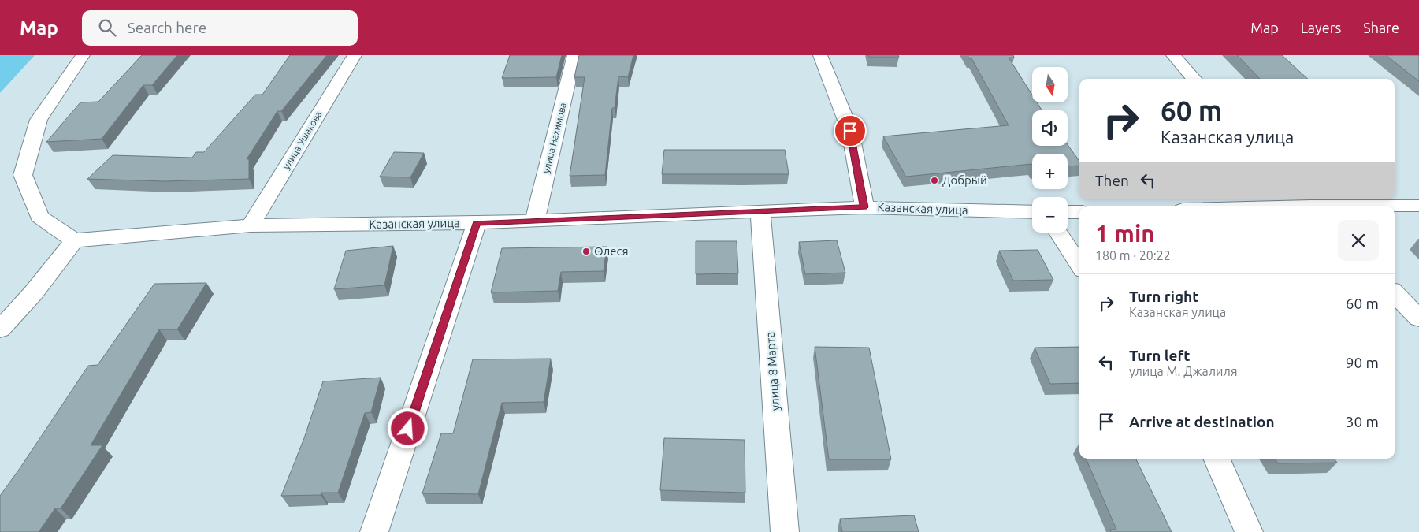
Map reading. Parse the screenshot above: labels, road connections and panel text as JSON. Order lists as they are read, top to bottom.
{
  "streets": {
    "street": [
      "улица Нахимова",
      "улица Ушакова",
      "Казанская улица",
      "улица 8 Марта"
    ]
  },
  "crossings": [
    ["улица Нахимова", "Казанская улица"],
    ["улица Ушакова", "Казанская улица"],
    ["Казанская улица", "улица 8 Марта"]
  ],
  "places": ["Добрый", "Олеся"],
  "north": "bottom",
  "page": {
    "header": "Map",
    "search": "Search here",
    "nav": ["Map", "Layers", "Share"],
    "map_buttons": ["+", "−"],
    "turn": ["60 m", "Казанская улица"],
    "then": "Then",
    "heading": ["1 min", "180 m · 20:22"],
    "list": [
      {
        "name": "Turn right",
        "note": "Казанская улица",
        "value": "60 m"
      },
      {
        "name": "Turn left",
        "note": "улица М. Джалиля",
        "value": "90 m"
      },
      {
        "name": "Arrive at destination",
        "value": "30 m"
      }
    ]
  }
}
